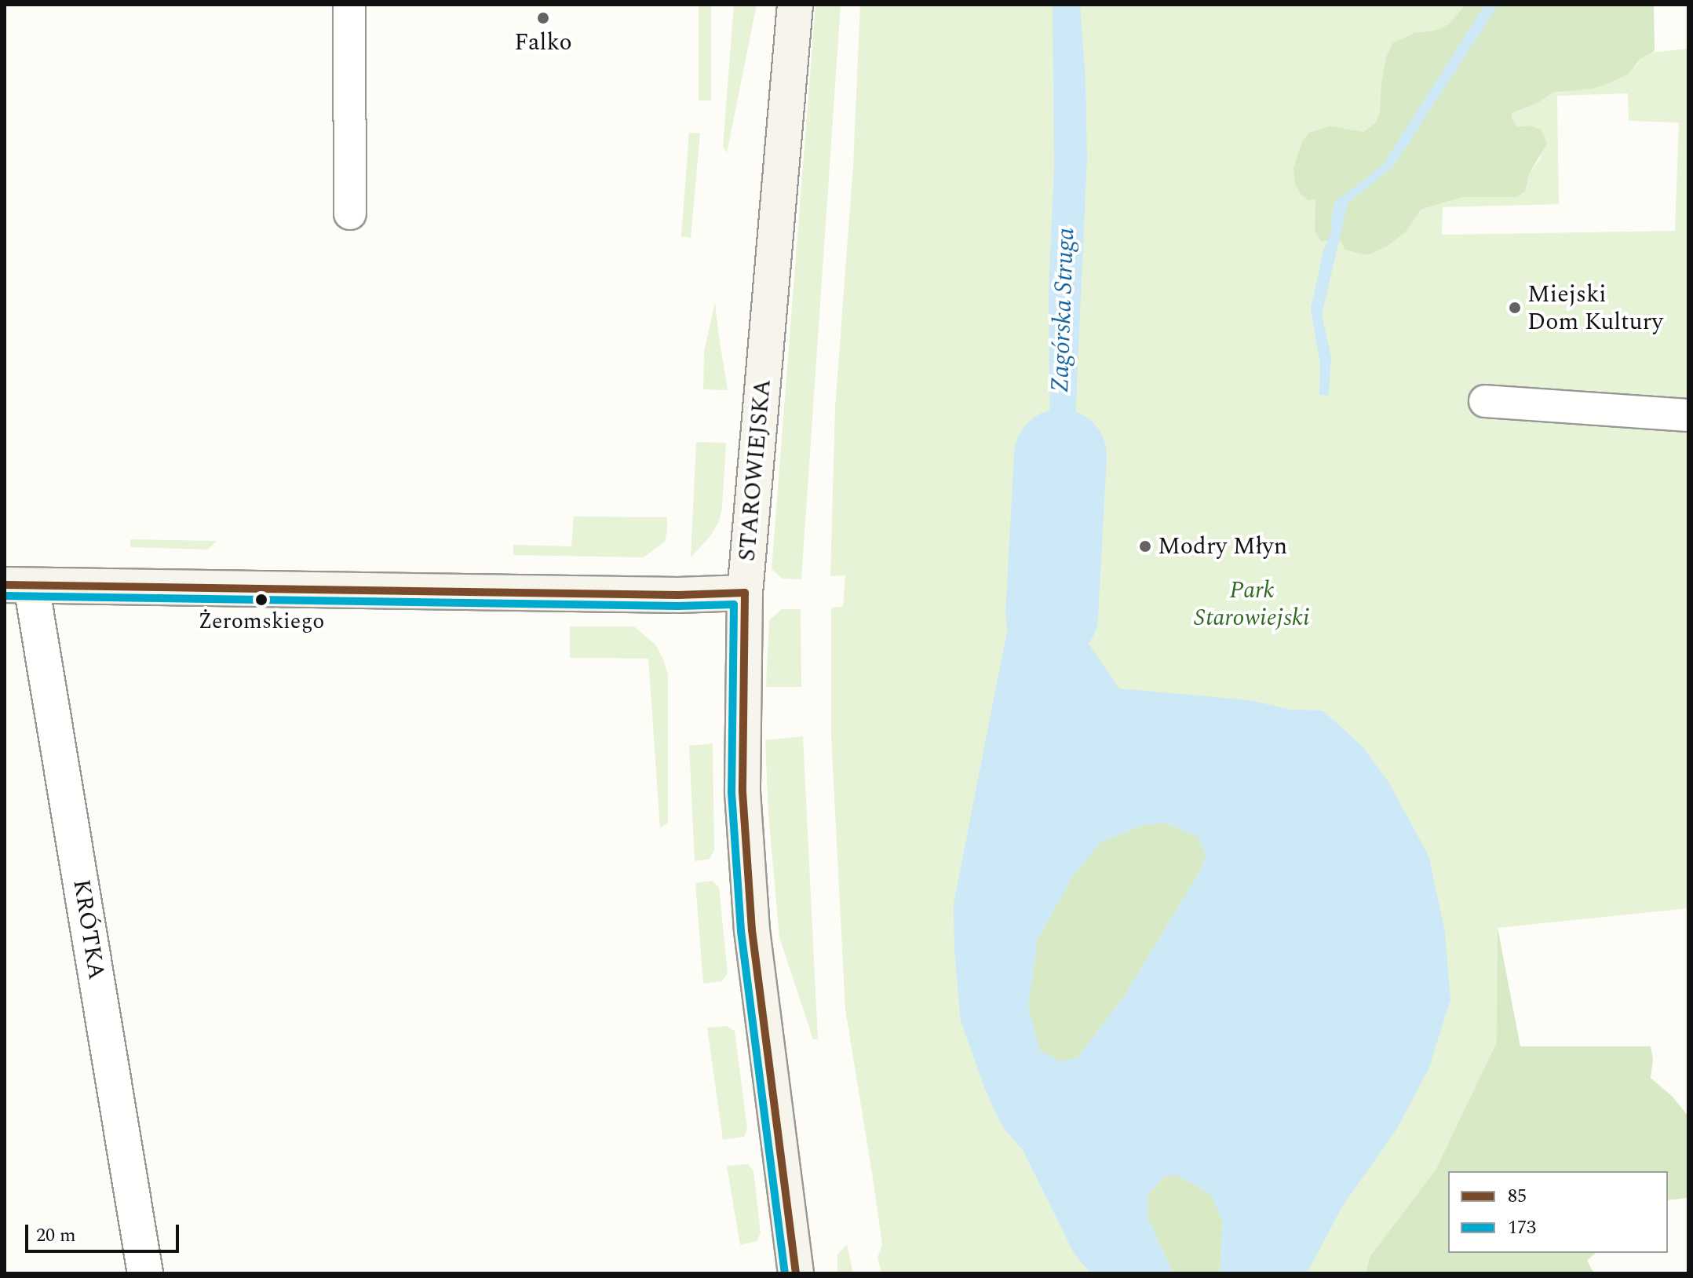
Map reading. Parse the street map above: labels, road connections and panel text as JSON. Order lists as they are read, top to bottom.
{
  "streets": {
    "main road": ["STAROWIEJSKA"],
    "street": ["KRÓTKA"]
  },
  "water": ["Zagórska Struga"],
  "parks": ["Park Starowiejski"],
  "places": [
    "Falko",
    "Miejski Dom Kultury",
    "Modry Młyn",
    "Żeromskiego"
  ],
  "lines": ["transit line 85", "transit line 173"],
  "legend": ["85", "173"],
  "scale_bar": "20 m"
}
